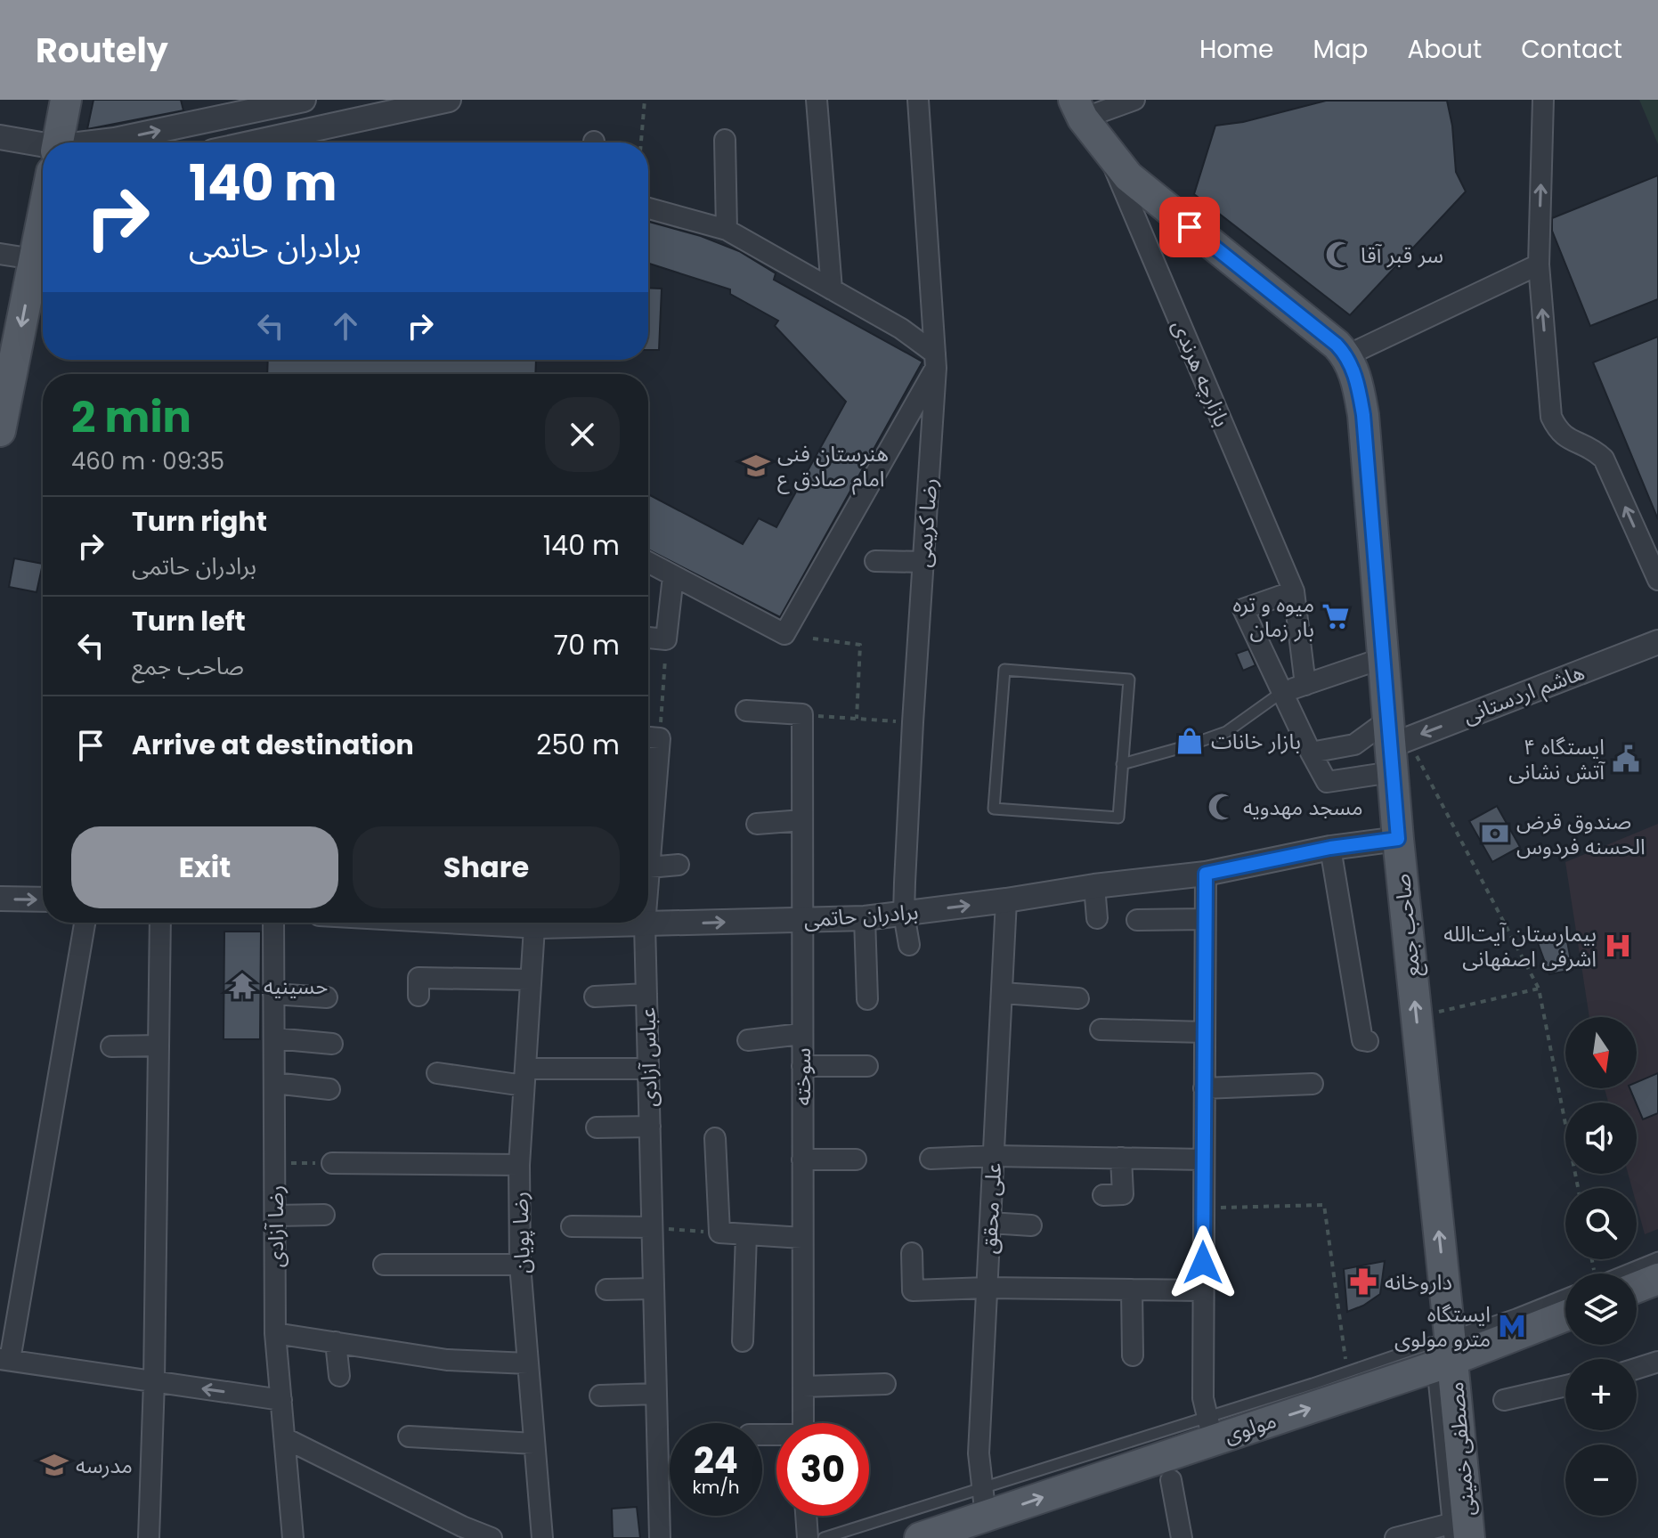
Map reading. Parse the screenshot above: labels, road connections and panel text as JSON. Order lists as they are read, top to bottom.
{
  "streets": {
    "main road": ["صاحب جمع", "مولوی", "مصطفی خمینی"],
    "street": [
      "بازارچه هرندی",
      "رضا کریمی",
      "هاشم اردستانی",
      "برادران حاتمی",
      "عباس آزادی",
      "سوخته",
      "علی محقق",
      "رضا آزادی",
      "رضا پویان"
    ]
  },
  "crossings": [
    ["رضا کریمی", "برادران حاتمی"],
    ["هاشم اردستانی", "صاحب جمع"],
    ["برادران حاتمی", "صاحب جمع"],
    ["برادران حاتمی", "عباس آزادی"],
    ["برادران حاتمی", "سوخته"],
    ["برادران حاتمی", "علی محقق"],
    ["صاحب جمع", "مولوی"],
    ["صاحب جمع", "مصطفی خمینی"],
    ["علی محقق", "مولوی"],
    ["مولوی", "مصطفی خمینی"]
  ],
  "one_way": ["هاشم اردستانی", "صاحب جمع", "مولوی"],
  "places": {
    "mosque": ["سر قبر آقا", "مسجد مهدویه"],
    "school or university": ["هنرستان فنی امام صادق ع", "مدرسه"],
    "supermarket": ["میوه و تره بار زمان"],
    "shop": ["بازار خانات"],
    "public building": ["ایستگاه ۴ آتش نشانی"],
    "bank": ["صندوق قرض الحسنه فردوس"],
    "hospital": ["بیمارستان آیت‌الله اشرفی اصفهانی"],
    "temple": ["حسینیه"],
    "pharmacy": ["داروخانه"],
    "metro station": ["ایستگاه مترو مولوی"]
  },
  "north": "bottom",
  "page": {
    "header": "Routely",
    "nav": [
      "Home",
      "Map",
      "About",
      "Contact"
    ],
    "turn": ["140 m", "برادران حاتمی"],
    "heading": ["2 min", "460 m · 09:35"],
    "list": [
      {
        "name": "Turn right",
        "note": "برادران حاتمی",
        "value": "140 m"
      },
      {
        "name": "Turn left",
        "note": "صاحب جمع",
        "value": "70 m"
      },
      {
        "name": "Arrive at destination",
        "value": "250 m"
      }
    ],
    "buttons": ["Exit", "Share"],
    "map_buttons": ["+", "−"],
    "speed": "24 km/h",
    "limit": "30"
  }
}
